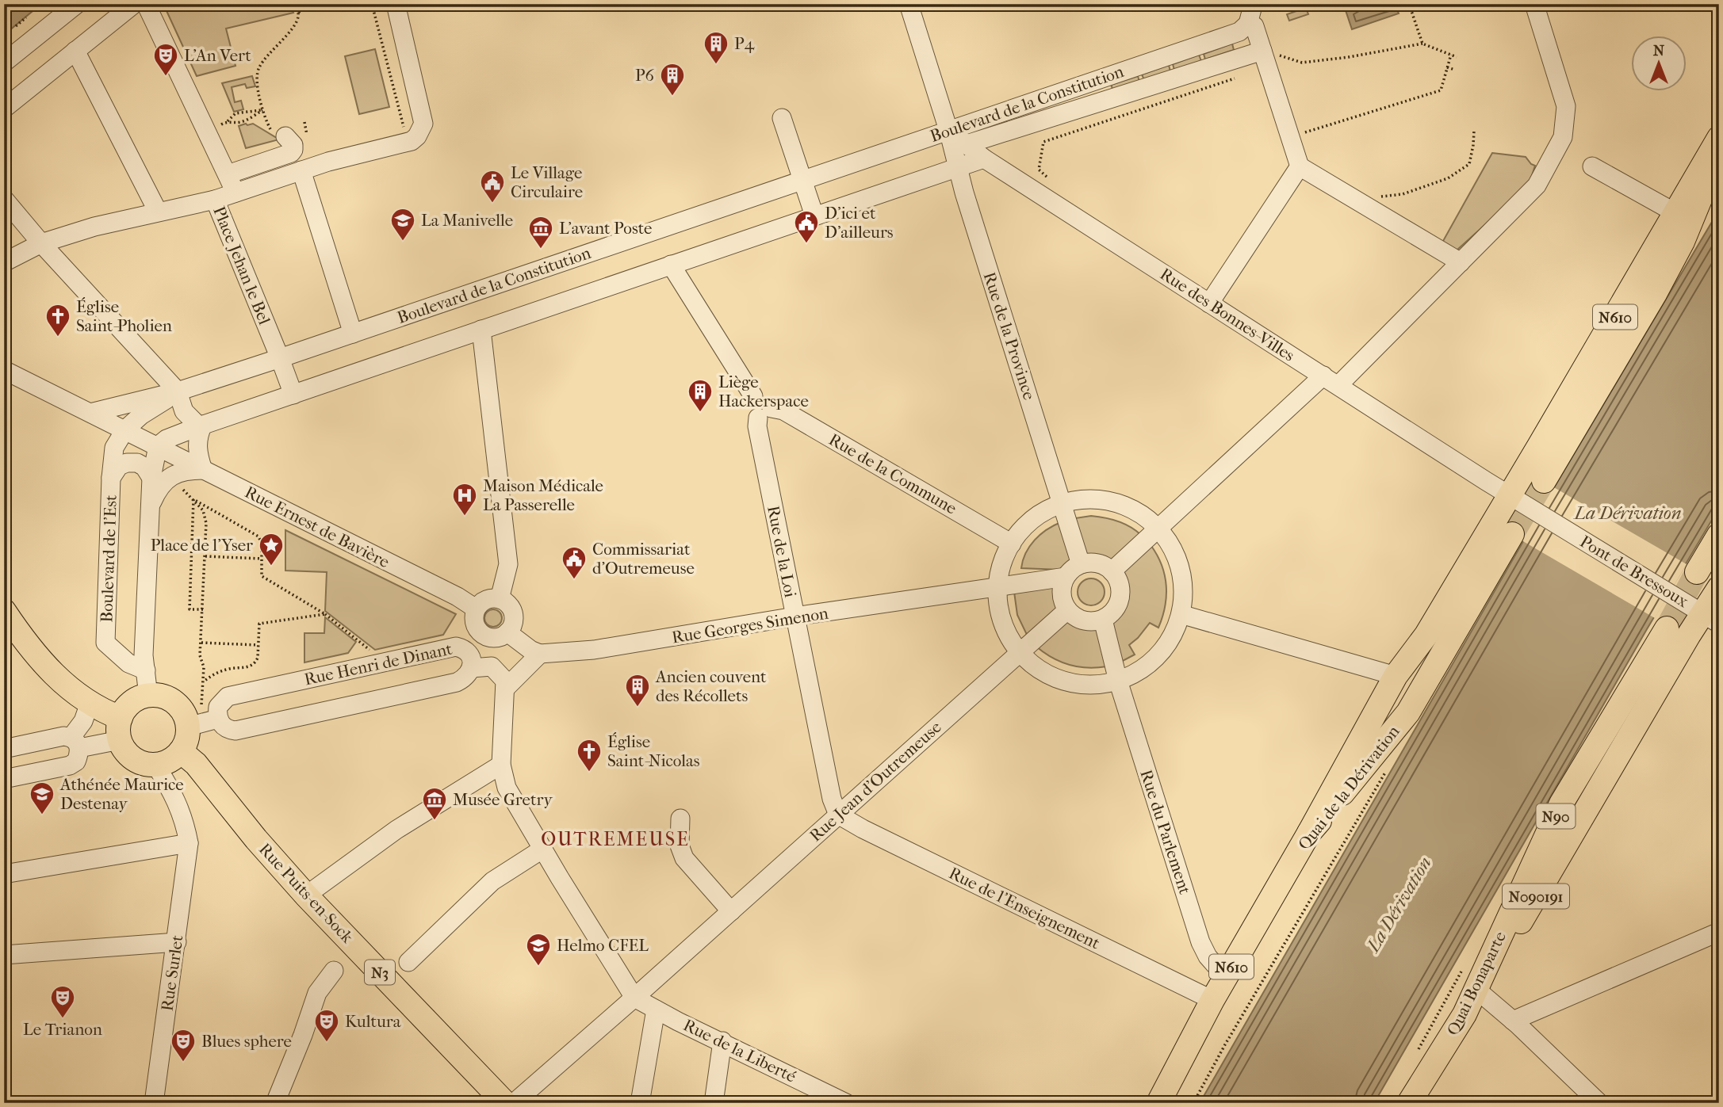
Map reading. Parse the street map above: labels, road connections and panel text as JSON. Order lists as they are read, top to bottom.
{
  "streets": {
    "main road": [
      "N610",
      "Quai de la Dérivation",
      "N90",
      "Rue Puits-en-Sock",
      "N090191",
      "N3",
      "Quai Bonaparte"
    ],
    "street": [
      "Boulevard de la Constitution",
      "Place Jehan le Bel",
      "Rue des Bonnes-Villes",
      "Rue de la Province",
      "Rue de la Commune",
      "Rue Ernest de Bavière",
      "Rue de la Loi",
      "Boulevard de l'Est",
      "Pont de Bressoux",
      "Rue Georges Simenon",
      "Rue Henri de Dinant",
      "Rue Jean d'Outremeuse",
      "Rue du Parlement",
      "Rue de l'Enseignement",
      "Rue Surlet",
      "Rue de la Liberté"
    ]
  },
  "crossings": [
    ["Boulevard de la Constitution", "Place Jehan le Bel"],
    ["Boulevard de la Constitution", "Rue des Bonnes-Villes"],
    ["Boulevard de la Constitution", "Rue de la Province"],
    ["Boulevard de la Constitution", "Rue Ernest de Bavière"],
    ["Boulevard de la Constitution", "Boulevard de l'Est"],
    ["Rue des Bonnes-Villes", "N610"],
    ["Rue des Bonnes-Villes", "Rue de la Province"],
    ["Rue des Bonnes-Villes", "Pont de Bressoux"],
    ["N610", "Pont de Bressoux"],
    ["N610", "Quai de la Dérivation"],
    ["Rue de la Province", "Rue Georges Simenon"],
    ["Rue de la Province", "Rue Jean d'Outremeuse"],
    ["Rue de la Province", "Rue du Parlement"],
    ["Rue de la Commune", "Rue de la Loi"],
    ["Rue Ernest de Bavière", "Boulevard de l'Est"],
    ["Rue de la Loi", "Rue Georges Simenon"],
    ["Rue de la Loi", "Rue Jean d'Outremeuse"],
    ["Rue de la Loi", "Rue de l'Enseignement"],
    ["Pont de Bressoux", "N090191"],
    ["Rue Georges Simenon", "Rue Jean d'Outremeuse"],
    ["Rue Georges Simenon", "Rue du Parlement"],
    ["Rue Henri de Dinant", "Rue Puits-en-Sock"],
    ["Rue Henri de Dinant", "Rue Surlet"],
    ["Rue Jean d'Outremeuse", "Rue du Parlement"],
    ["Rue Jean d'Outremeuse", "Rue de l'Enseignement"],
    ["Rue Jean d'Outremeuse", "Rue de la Liberté"],
    ["Quai de la Dérivation", "Rue du Parlement"],
    ["Quai de la Dérivation", "Rue de l'Enseignement"],
    ["Rue Puits-en-Sock", "Rue Surlet"],
    ["N090191", "Quai Bonaparte"]
  ],
  "districts": ["OUTREMEUSE"],
  "water": ["La Dérivation"],
  "places": {
    "building": [
      "P4",
      "P6",
      "Liège Hackerspace",
      "Ancien couvent des Récollets"
    ],
    "theatre": [
      "L'An Vert",
      "Le Trianon",
      "Kultura",
      "Blues sphere"
    ],
    "public building": ["Le Village Circulaire", "D'ici et D'ailleurs", "Commissariat d'Outremeuse"],
    "school or university": ["La Manivelle", "Athénée Maurice Destenay", "Helmo CFEL"],
    "museum": ["L'avant Poste", "Musée Gretry"],
    "church": ["Église Saint-Pholien", "Église Saint-Nicolas"],
    "hospital": ["Maison Médicale La Passerelle"],
    "place": ["Place de l'Yser"]
  },
  "north": "top"
}
